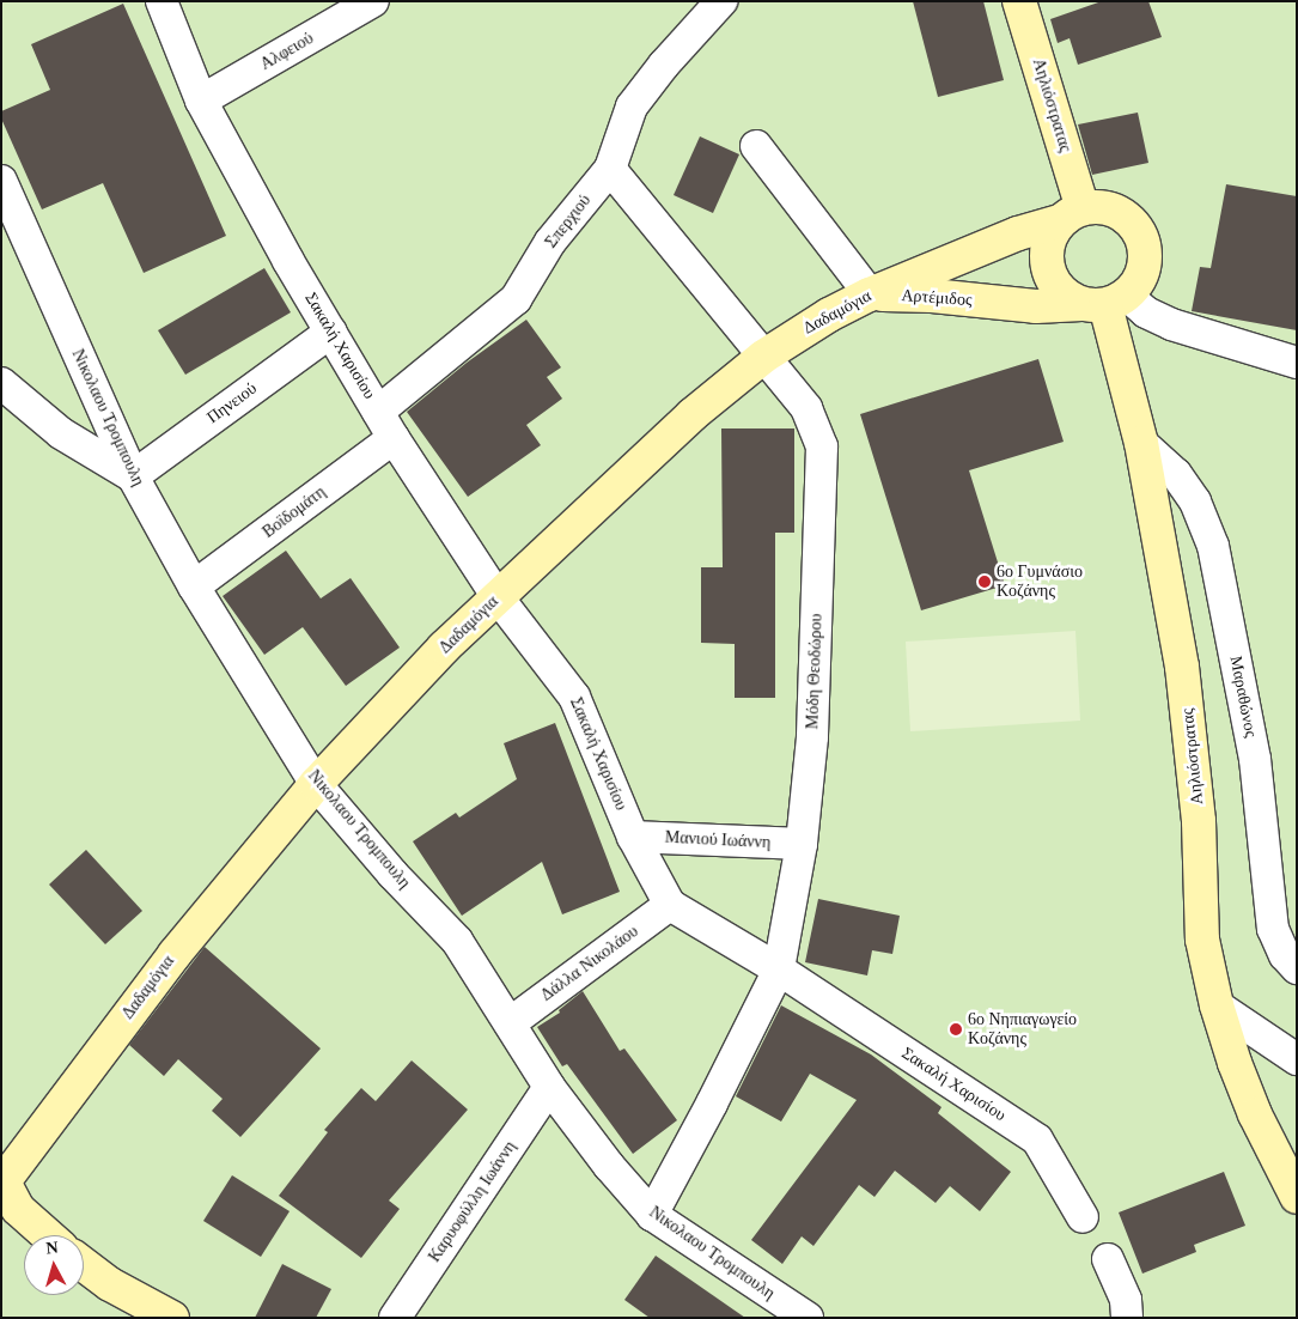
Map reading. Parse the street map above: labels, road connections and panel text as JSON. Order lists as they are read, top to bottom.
{
  "streets": {
    "street": [
      "Αλφειού",
      "Αηλιόστρατας",
      "Σπερχιού",
      "Αρτέμιδος",
      "Δαδαμόγια",
      "Σακαλή Χαρισίου",
      "Πηνειού",
      "Νικολαου Τρομπουλη",
      "Βοϊδομάτη",
      "Μόδη Θεοδώρου",
      "Μαραθώνος",
      "Μανιού Ιωάννη",
      "Δάλλα Νικολάου",
      "Καρυοφύλλη Ιωάννη"
    ]
  },
  "crossings": [
    ["Αλφειού", "Σακαλή Χαρισίου"],
    ["Αηλιόστρατας", "Αρτέμιδος"],
    ["Αηλιόστρατας", "Δαδαμόγια"],
    ["Αηλιόστρατας", "Μαραθώνος"],
    ["Σπερχιού", "Σακαλή Χαρισίου"],
    ["Σπερχιού", "Βοϊδομάτη"],
    ["Σπερχιού", "Μόδη Θεοδώρου"],
    ["Αρτέμιδος", "Δαδαμόγια"],
    ["Δαδαμόγια", "Σακαλή Χαρισίου"],
    ["Δαδαμόγια", "Νικολαου Τρομπουλη"],
    ["Δαδαμόγια", "Μόδη Θεοδώρου"],
    ["Σακαλή Χαρισίου", "Πηνειού"],
    ["Σακαλή Χαρισίου", "Βοϊδομάτη"],
    ["Σακαλή Χαρισίου", "Μόδη Θεοδώρου"],
    ["Σακαλή Χαρισίου", "Μανιού Ιωάννη"],
    ["Σακαλή Χαρισίου", "Δάλλα Νικολάου"],
    ["Πηνειού", "Νικολαου Τρομπουλη"],
    ["Νικολαου Τρομπουλη", "Βοϊδομάτη"],
    ["Νικολαου Τρομπουλη", "Μόδη Θεοδώρου"],
    ["Νικολαου Τρομπουλη", "Δάλλα Νικολάου"],
    ["Νικολαου Τρομπουλη", "Καρυοφύλλη Ιωάννη"],
    ["Μόδη Θεοδώρου", "Μανιού Ιωάννη"]
  ],
  "places": ["6ο Γυμνάσιο Κοζάνης", "6ο Νηπιαγωγείο Κοζάνης"],
  "north": "top"
}
